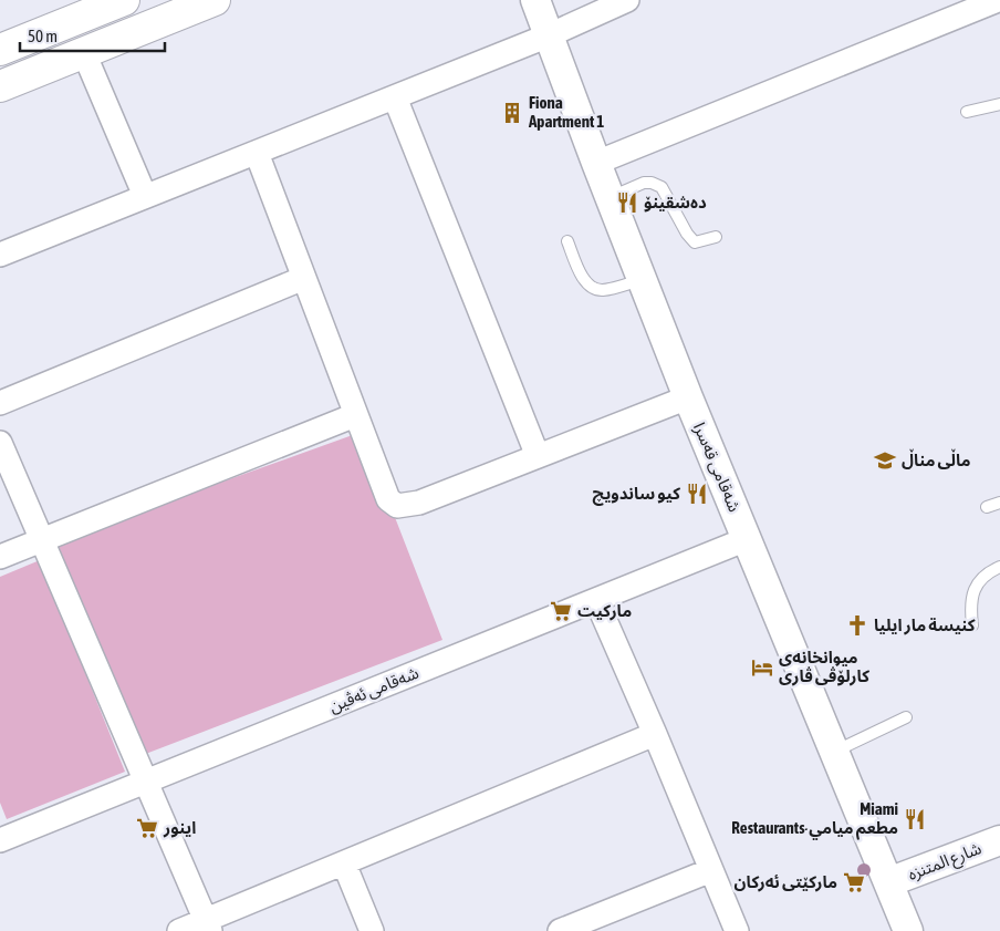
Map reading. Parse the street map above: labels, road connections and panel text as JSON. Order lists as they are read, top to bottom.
{
  "streets": {
    "street": ["شەقامی قەسرا", "شەقامی ئەڤین", "شارع المتنزه"]
  },
  "crossings": [
    ["شەقامی قەسرا", "شەقامی ئەڤین"],
    ["شەقامی قەسرا", "شارع المتنزه"]
  ],
  "places": {
    "building": ["Fiona Apartment 1"],
    "restaurant": ["دەشقینۆ", "کیو ساندویچ", "Miami Restaurants-مطعم ميامي"],
    "school or university": ["ماڵی مناڵ"],
    "supermarket": ["ماركيت", "اينور", "مارکێتی ئەرکان"],
    "church": ["كنيسة مار ايليا"],
    "hotel": ["میوانخانەی کارلۆڤی ڤاری"]
  },
  "scale_bar": "50 m"
}
